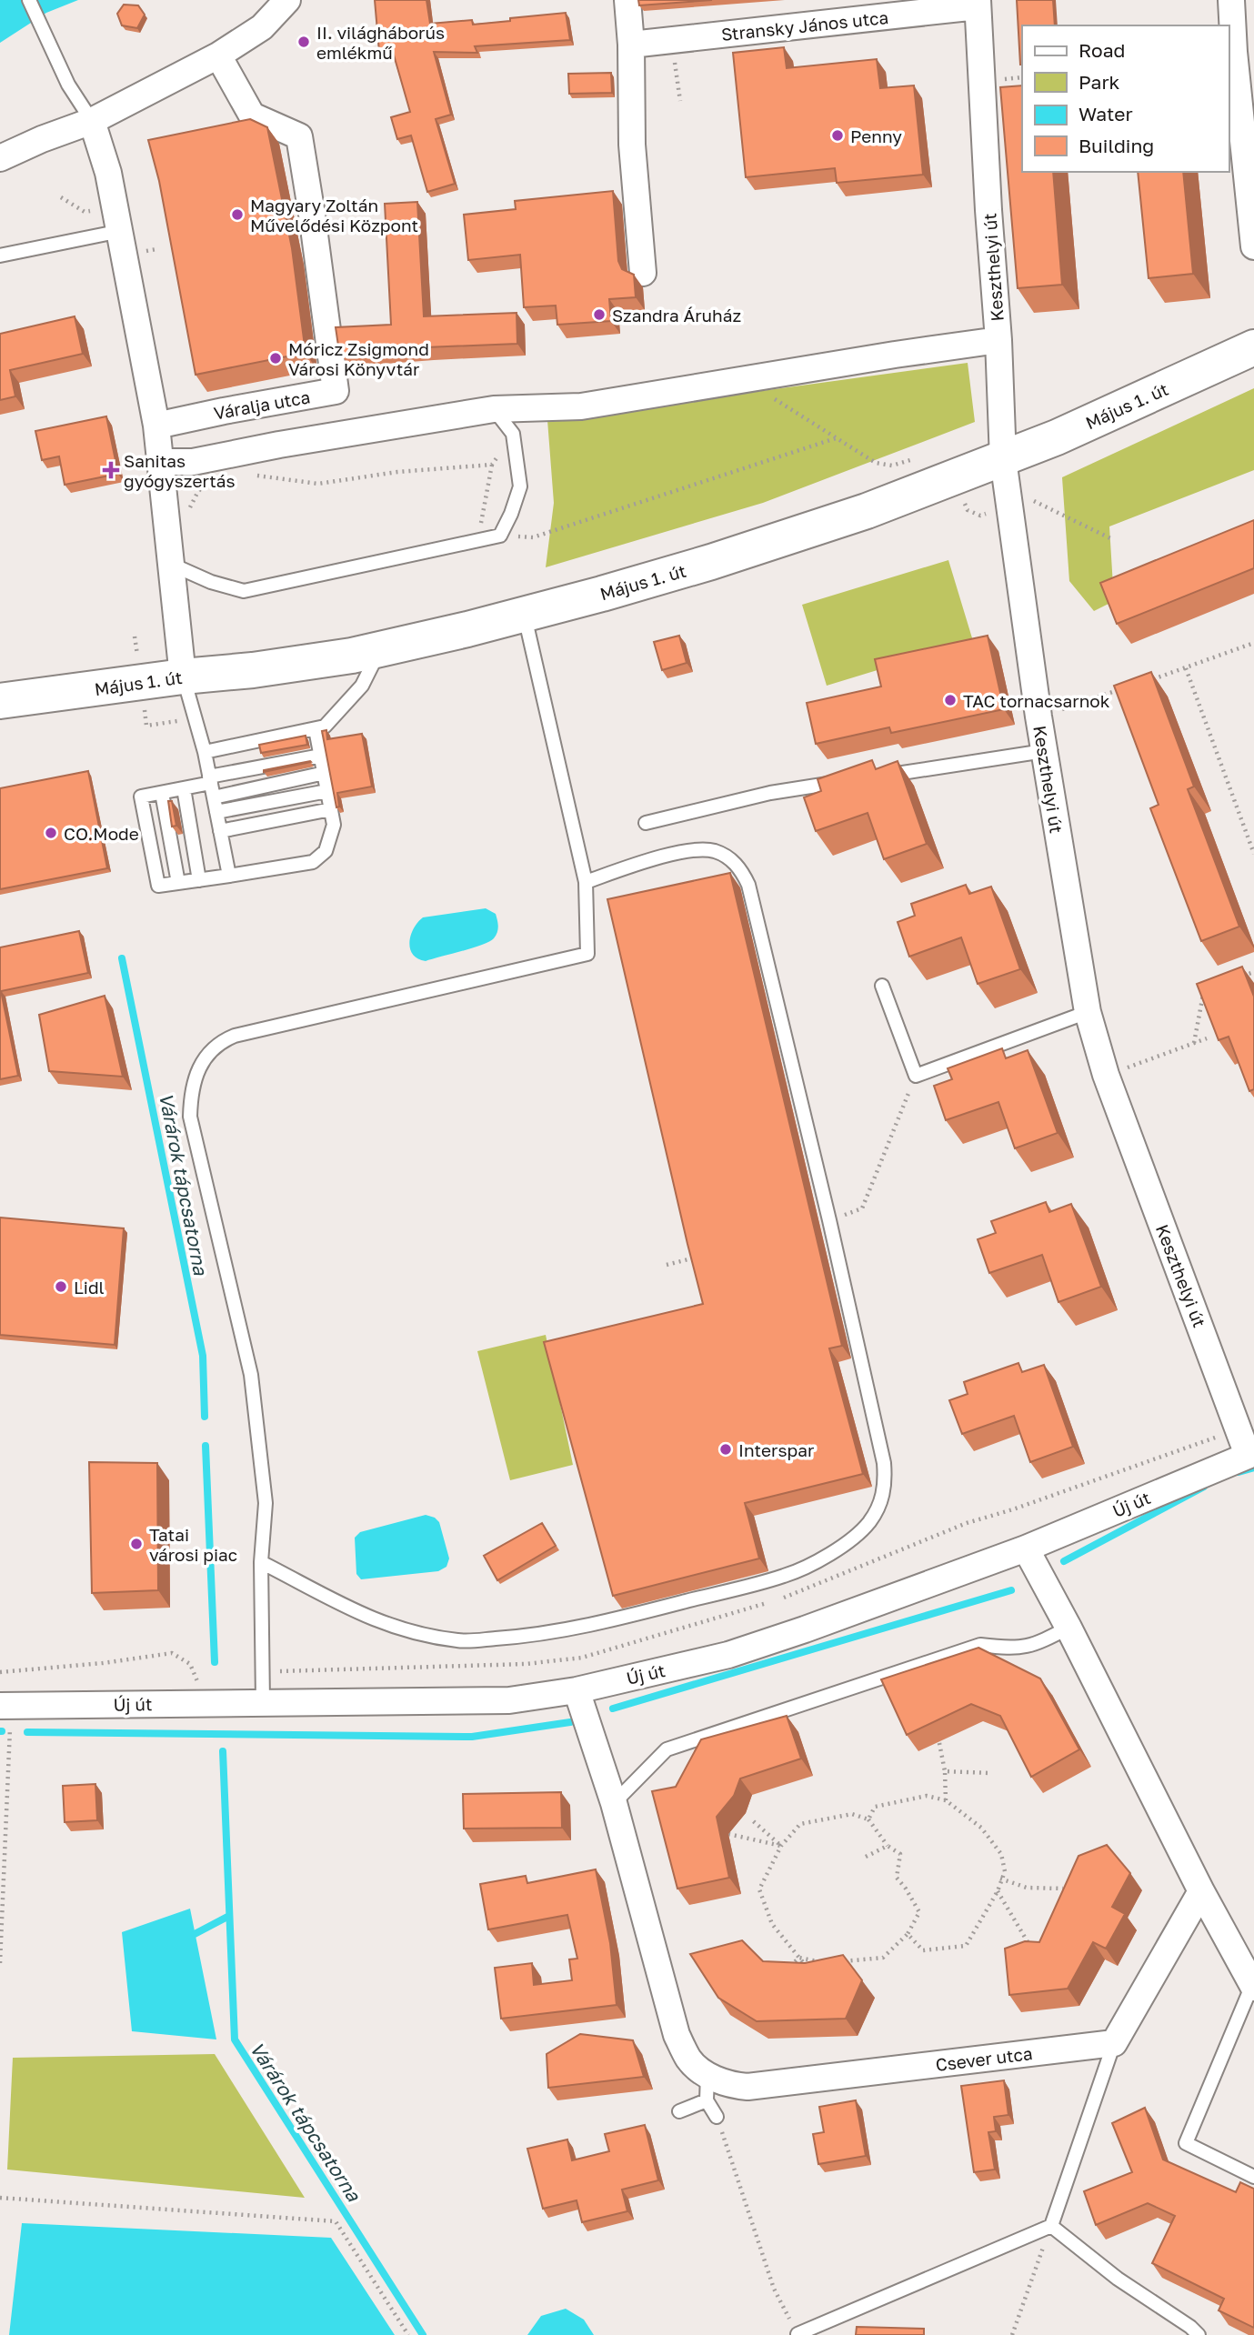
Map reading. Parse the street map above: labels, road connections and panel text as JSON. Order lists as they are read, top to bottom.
{
  "streets": {
    "main road": ["Május 1. út"],
    "street": [
      "Stransky János utca",
      "Keszthelyi út",
      "Váralja utca",
      "Új út",
      "Csever utca"
    ]
  },
  "crossings": [
    ["Stransky János utca", "Keszthelyi út"],
    ["Keszthelyi út", "Május 1. út"],
    ["Keszthelyi út", "Új út"],
    ["Új út", "Csever utca"]
  ],
  "water": ["Várárok tápcsatorna"],
  "places": {
    "other": [
      "II. világháborús emlékmű",
      "Penny",
      "Magyary Zoltán Művelődési Központ",
      "Szandra Áruház",
      "Móricz Zsigmond Városi Könyvtár",
      "TAC tornacsarnok",
      "CO.Mode",
      "Lidl",
      "Interspar",
      "Tatai városi piac"
    ],
    "health": ["Sanitas gyógyszertás"]
  },
  "legend": [
    "Road",
    "Park",
    "Water",
    "Building"
  ]
}
